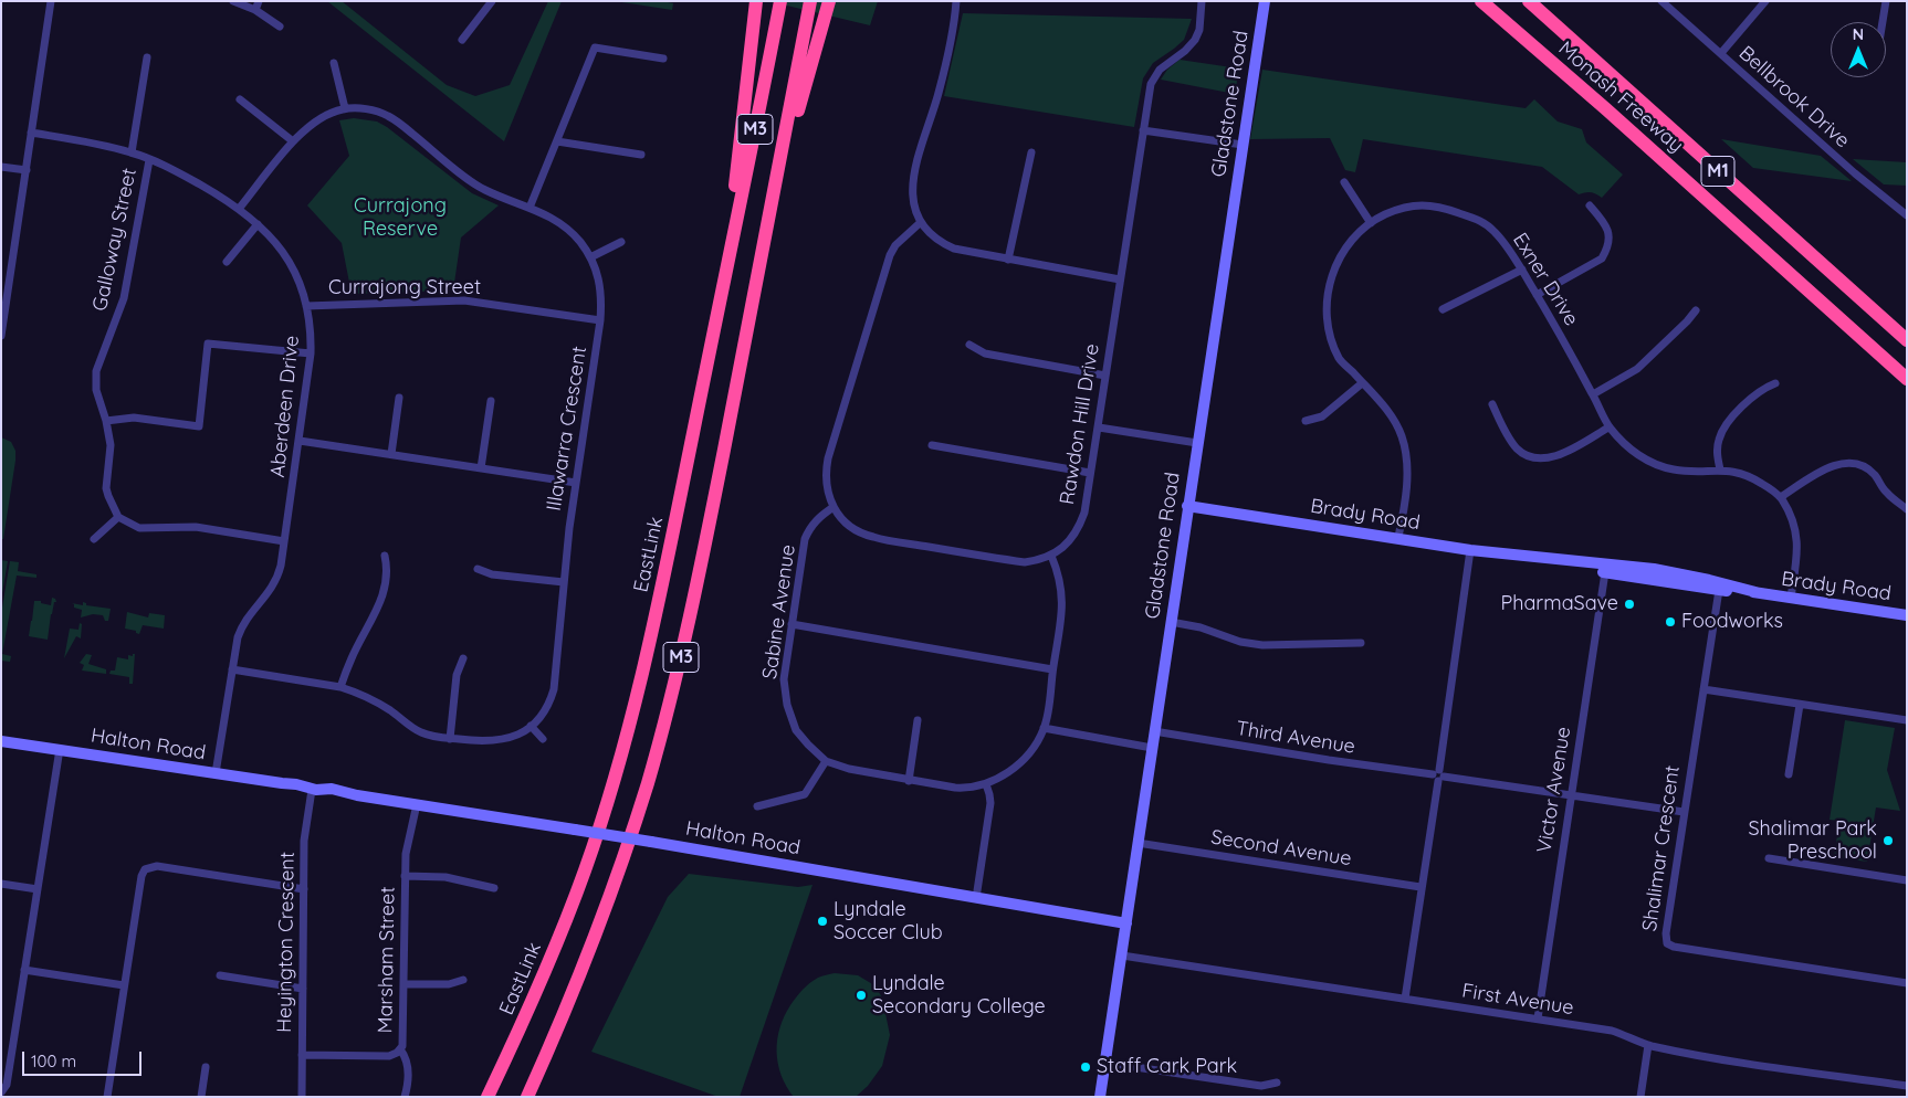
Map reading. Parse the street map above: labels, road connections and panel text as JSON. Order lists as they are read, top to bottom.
{
  "streets": {
    "highway": [
      "Monash Freeway",
      "M3",
      "M1",
      "EastLink"
    ],
    "main road": ["Gladstone Road", "Brady Road", "Halton Road"],
    "street": [
      "Bellbrook Drive",
      "Galloway Street",
      "Exner Drive",
      "Currajong Street",
      "Aberdeen Drive",
      "Rawdon Hill Drive",
      "Illawarra Crescent",
      "Sabine Avenue",
      "Third Avenue",
      "Victor Avenue",
      "Second Avenue",
      "Shalimar Crescent",
      "Heyington Crescent",
      "Marsham Street",
      "First Avenue"
    ]
  },
  "crossings": [
    ["Gladstone Road", "Brady Road"],
    ["Gladstone Road", "Third Avenue"],
    ["Gladstone Road", "Halton Road"],
    ["Gladstone Road", "Second Avenue"],
    ["Gladstone Road", "First Avenue"],
    ["Galloway Street", "Aberdeen Drive"],
    ["Exner Drive", "Brady Road"],
    ["Currajong Street", "Aberdeen Drive"],
    ["Currajong Street", "Illawarra Crescent"],
    ["Aberdeen Drive", "Illawarra Crescent"],
    ["Aberdeen Drive", "Halton Road"],
    ["Rawdon Hill Drive", "Sabine Avenue"],
    ["Brady Road", "Victor Avenue"],
    ["Brady Road", "Shalimar Crescent"],
    ["Third Avenue", "Victor Avenue"],
    ["Third Avenue", "Shalimar Crescent"],
    ["Halton Road", "Heyington Crescent"],
    ["Halton Road", "Marsham Street"],
    ["Victor Avenue", "First Avenue"],
    ["Heyington Crescent", "Marsham Street"]
  ],
  "parks": ["Currajong Reserve"],
  "places": [
    "PharmaSave",
    "Foodworks",
    "Shalimar Park Preschool",
    "Lyndale Soccer Club",
    "Lyndale Secondary College",
    "Staff Cark Park"
  ],
  "scale_bar": "100 m",
  "north": "top"
}
